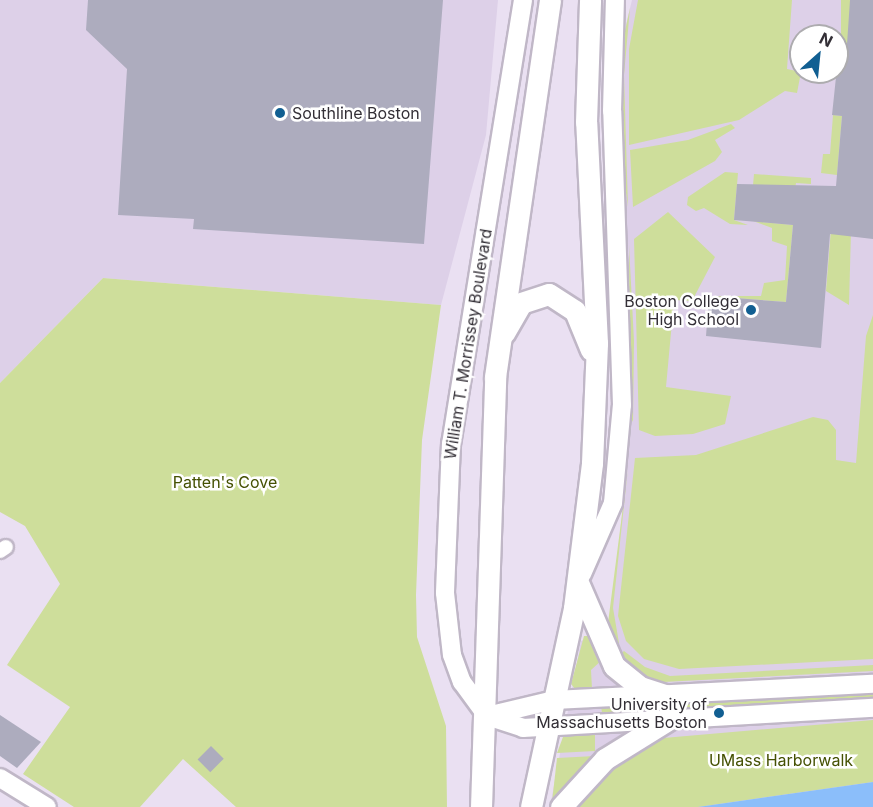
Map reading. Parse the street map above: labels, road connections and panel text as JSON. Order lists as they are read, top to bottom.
{
  "streets": {
    "main road": ["William T. Morrissey Boulevard"]
  },
  "parks": ["Patten's Cove", "UMass Harborwalk"],
  "places": ["Southline Boston", "Boston College High School", "University of Massachusetts Boston"],
  "north": "top right"
}
